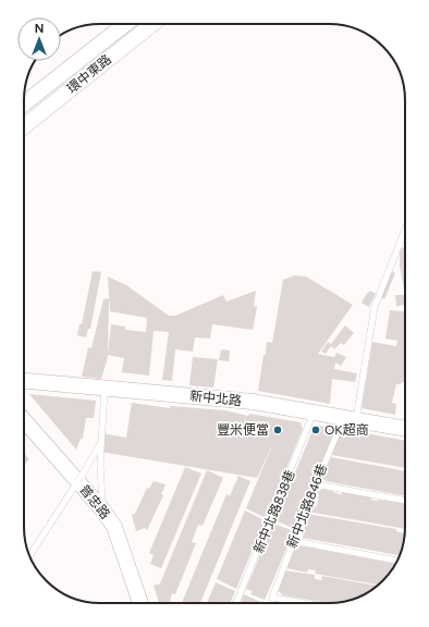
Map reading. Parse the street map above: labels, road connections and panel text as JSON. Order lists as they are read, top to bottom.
{
  "streets": {
    "street": ["環中東路", "新中北路", "普忠路"],
    "lane": ["新中北路846巷", "新中北路838巷"]
  },
  "crossings": [
    ["新中北路", "新中北路846巷"],
    ["新中北路", "新中北路838巷"]
  ],
  "places": ["豐米便當", "OK超商"],
  "north": "top"
}
